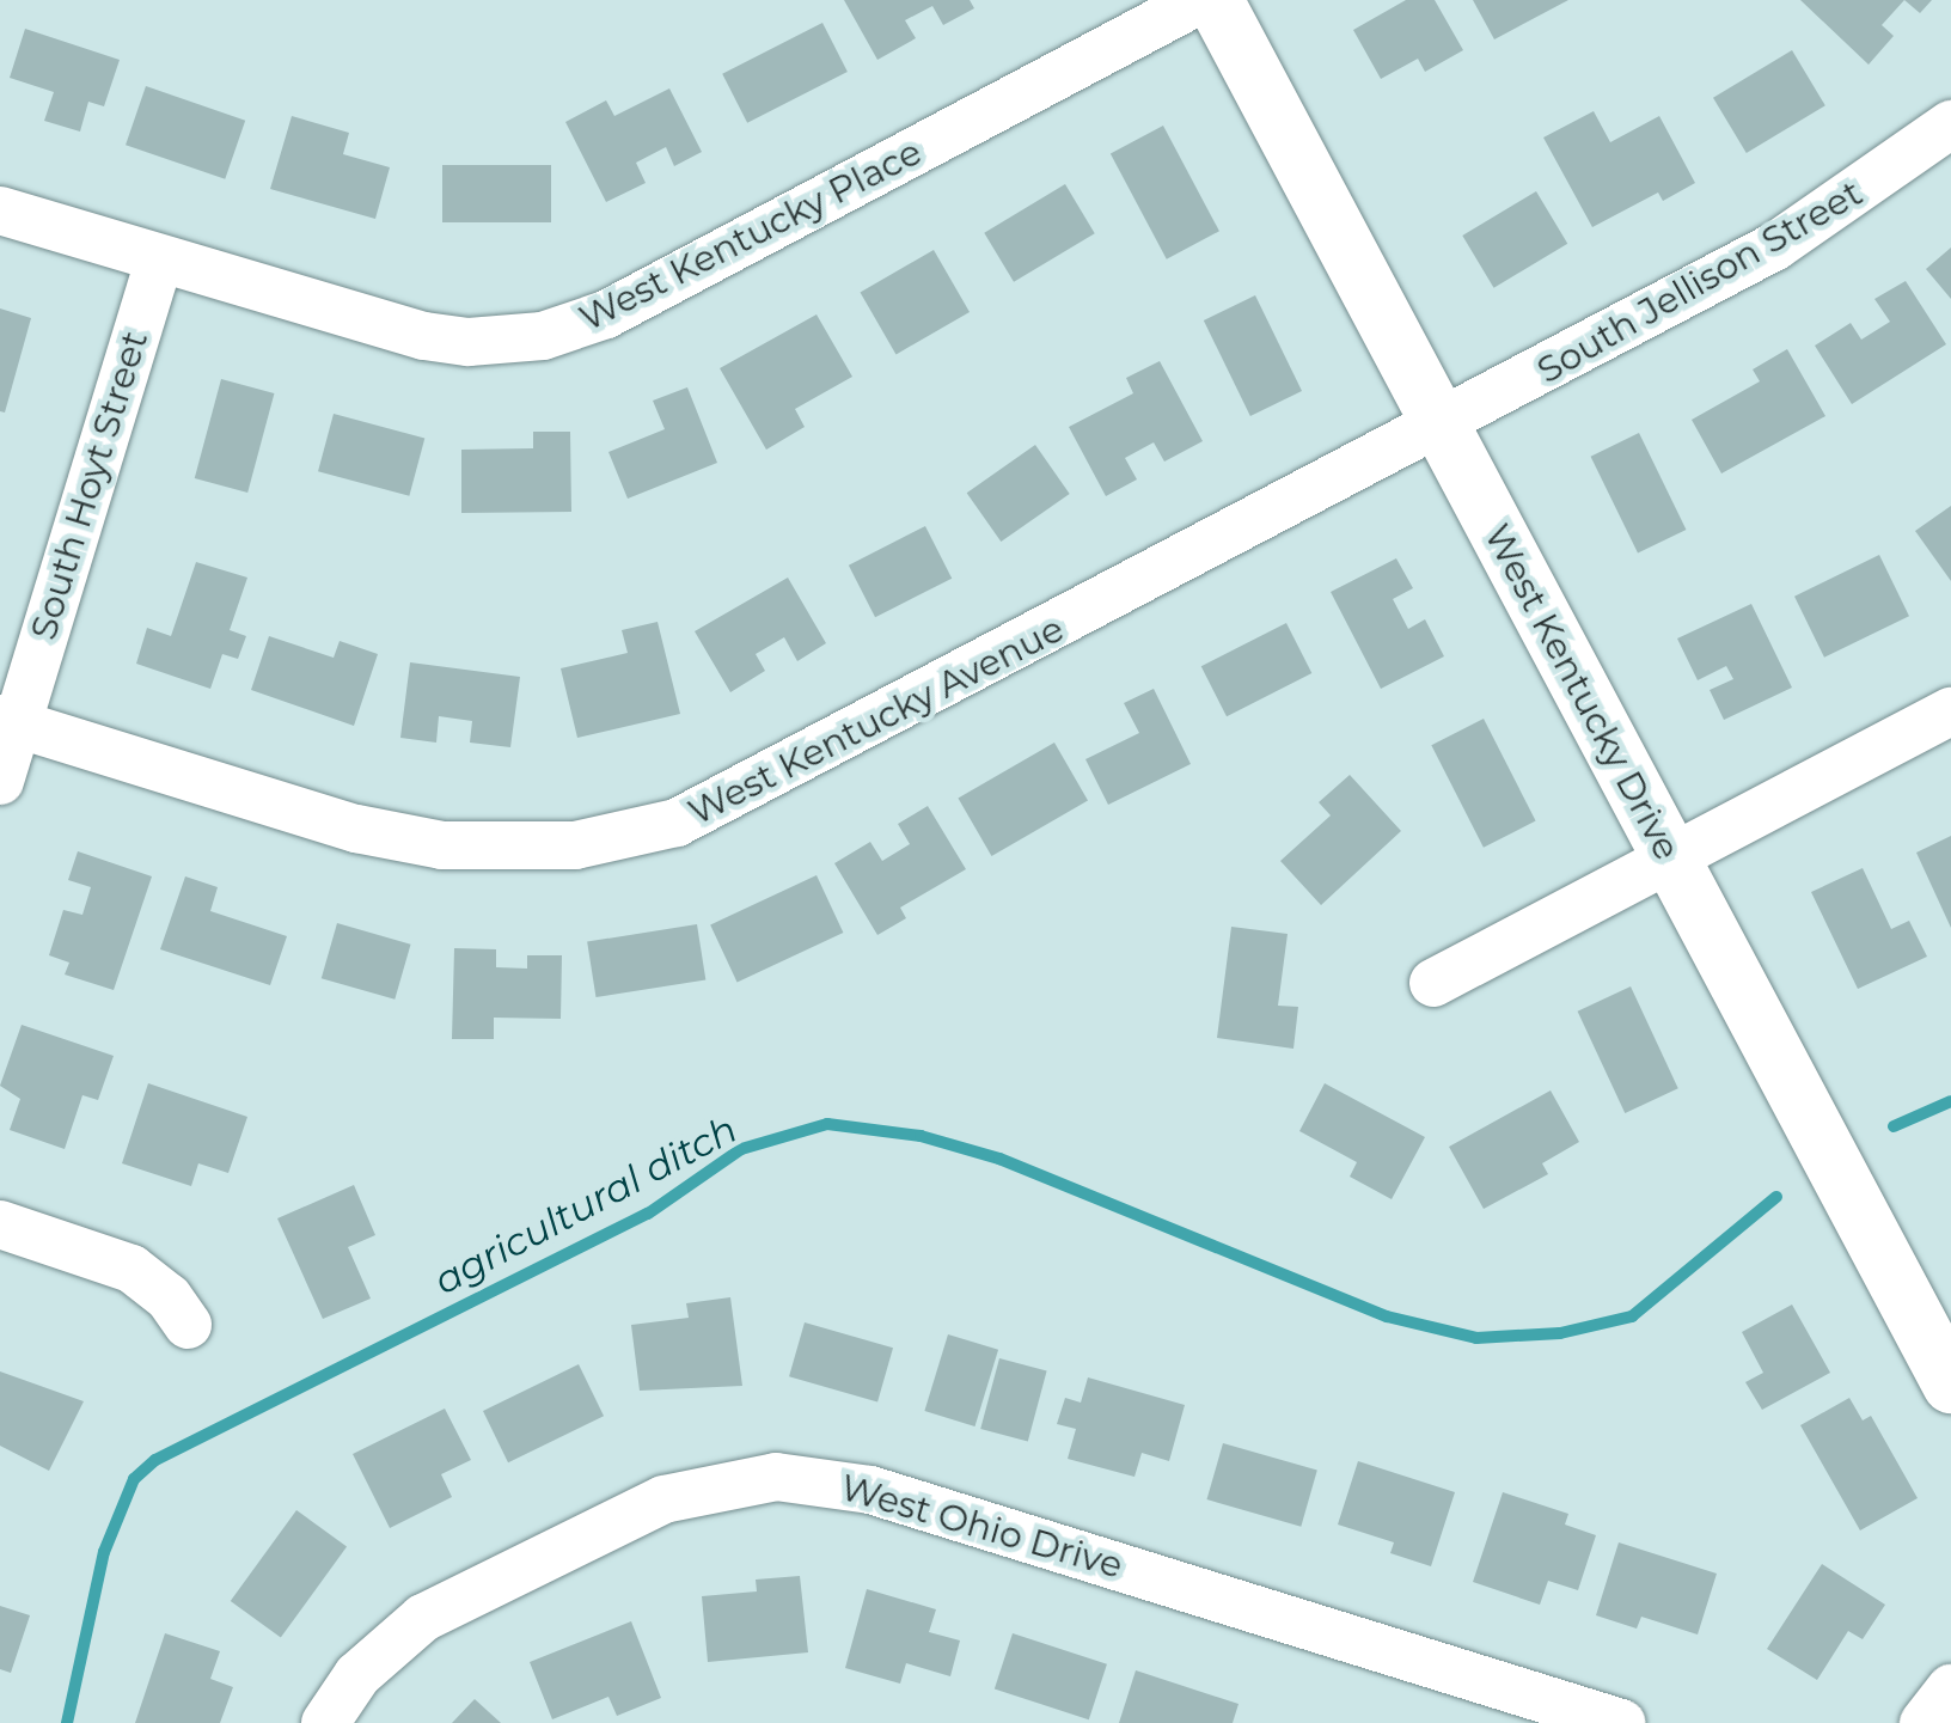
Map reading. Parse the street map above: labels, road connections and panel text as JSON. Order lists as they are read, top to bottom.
{
  "streets": {
    "street": [
      "West Kentucky Place",
      "South Jellison Street",
      "South Hoyt Street",
      "West Kentucky Drive",
      "West Kentucky Avenue",
      "West Ohio Drive"
    ]
  },
  "crossings": [
    ["West Kentucky Place", "South Hoyt Street"],
    ["South Jellison Street", "West Kentucky Drive"],
    ["South Jellison Street", "West Kentucky Avenue"],
    ["South Hoyt Street", "West Kentucky Avenue"],
    ["West Kentucky Drive", "West Kentucky Avenue"]
  ],
  "water": ["agricultural ditch"]
}
